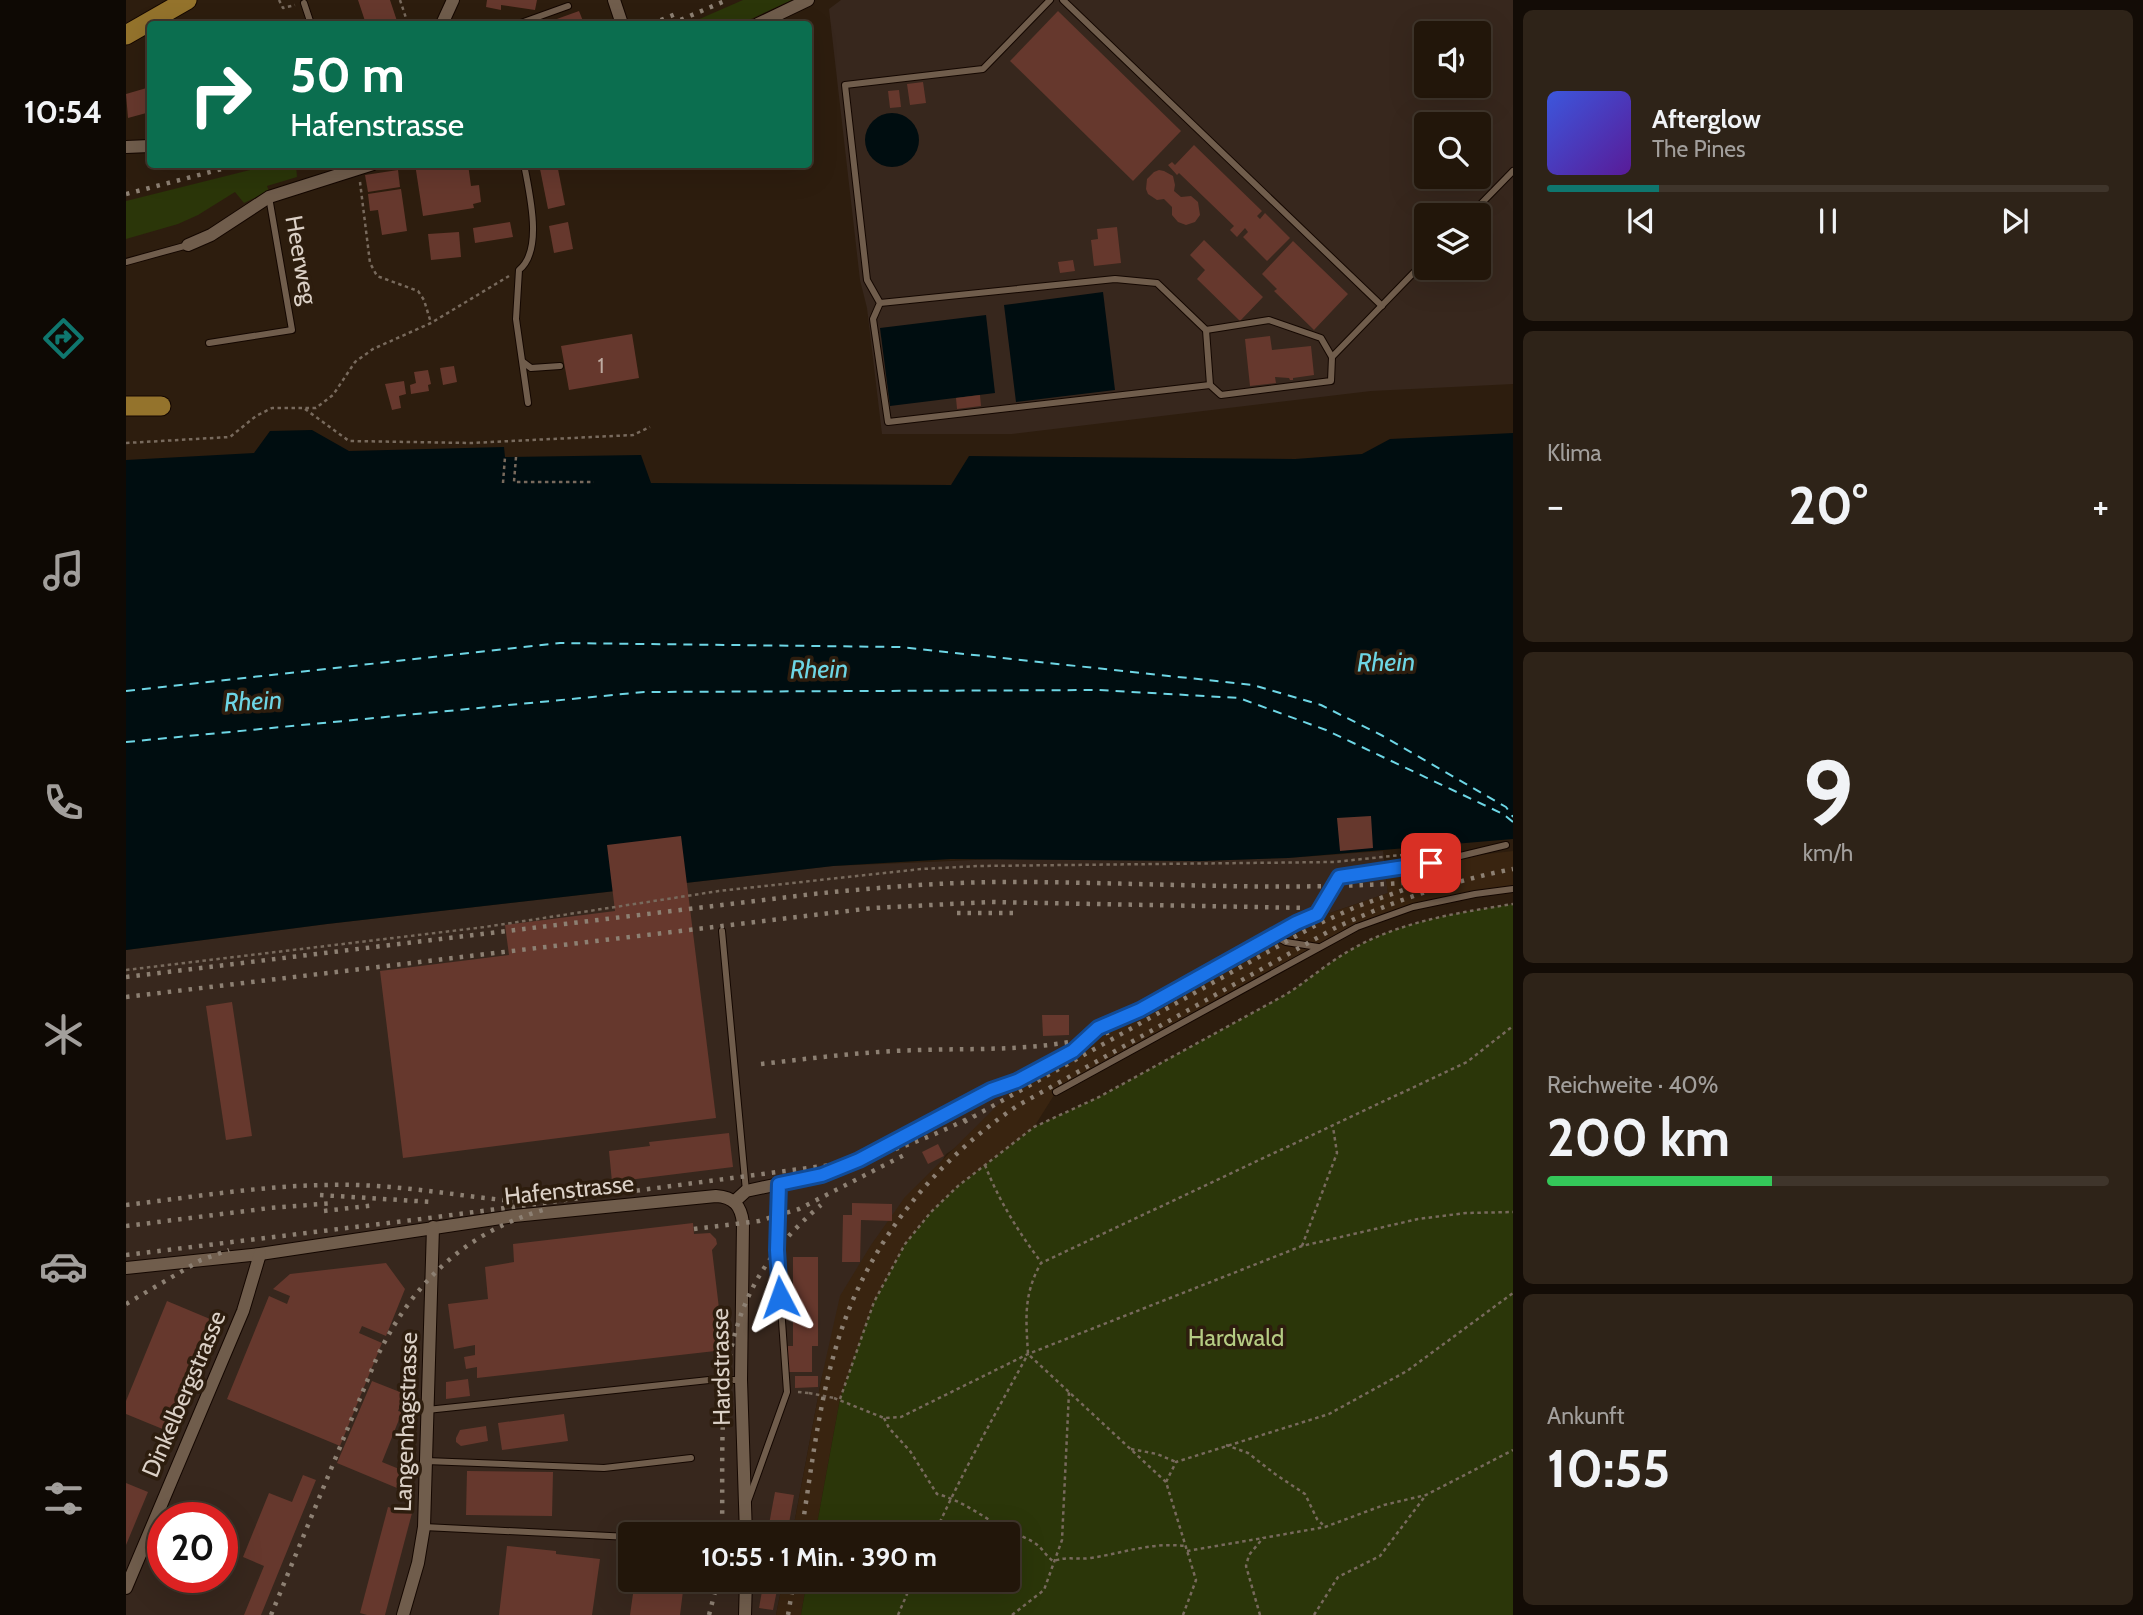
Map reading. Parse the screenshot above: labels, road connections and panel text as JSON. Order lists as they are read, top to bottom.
{
  "streets": {
    "street": [
      "Heerweg",
      "Hafenstrasse",
      "Hardstrasse",
      "Dinkelbergstrasse",
      "Langenhagstrasse"
    ]
  },
  "crossings": [
    ["Hafenstrasse", "Hardstrasse"],
    ["Hafenstrasse", "Dinkelbergstrasse"],
    ["Hafenstrasse", "Langenhagstrasse"]
  ],
  "water": ["Rhein"],
  "parks": ["Hardwald"],
  "house_numbers": ["1"],
  "page": {
    "tabs": "10:54",
    "turn": ["50 m", "Hafenstrasse"],
    "song": ["Afterglow", "The Pines"],
    "tile": [
      "Klima",
      ["9", "km/h"],
      ["Reichweite · 40%", "200 km"],
      ["Ankunft", "10:55"]
    ],
    "heat": ["−", "20°", "+"],
    "limit": "20",
    "trip": "10:55 · 1 Min. · 390 m"
  }
}
